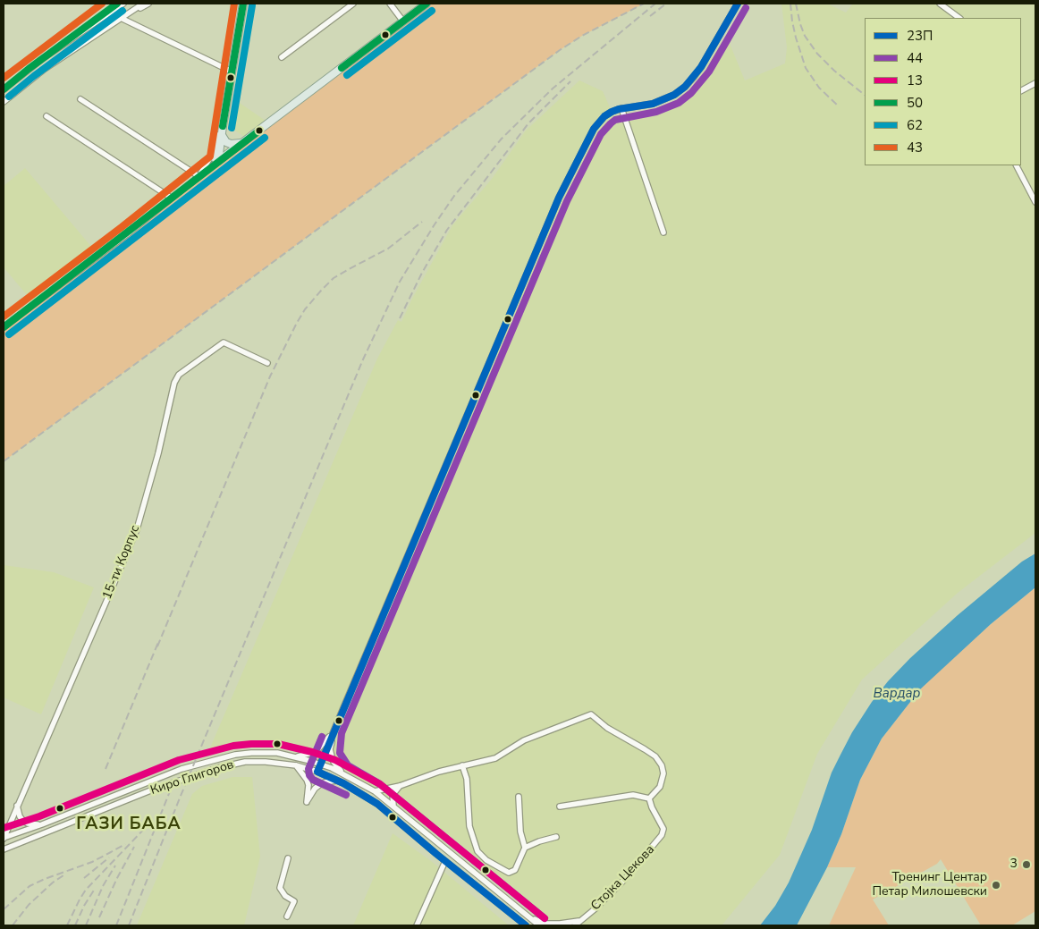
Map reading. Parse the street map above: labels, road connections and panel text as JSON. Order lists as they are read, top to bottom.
{
  "streets": {
    "street": ["15-ти Корпус", "Киро Глигоров", "Стојка Цекова"]
  },
  "crossings": [
    ["15-ти Корпус", "Киро Глигоров"]
  ],
  "districts": ["ГАЗИ БАБА"],
  "water": ["Вардар"],
  "places": ["3", "Тренинг Центар Петар Милошевски"],
  "lines": [
    "transit line 23П",
    "transit line 50",
    "transit line 43",
    "transit line 62",
    "transit line 44",
    "transit line 13"
  ],
  "legend": [
    "23П",
    "44",
    "13",
    "50",
    "62",
    "43"
  ]
}
